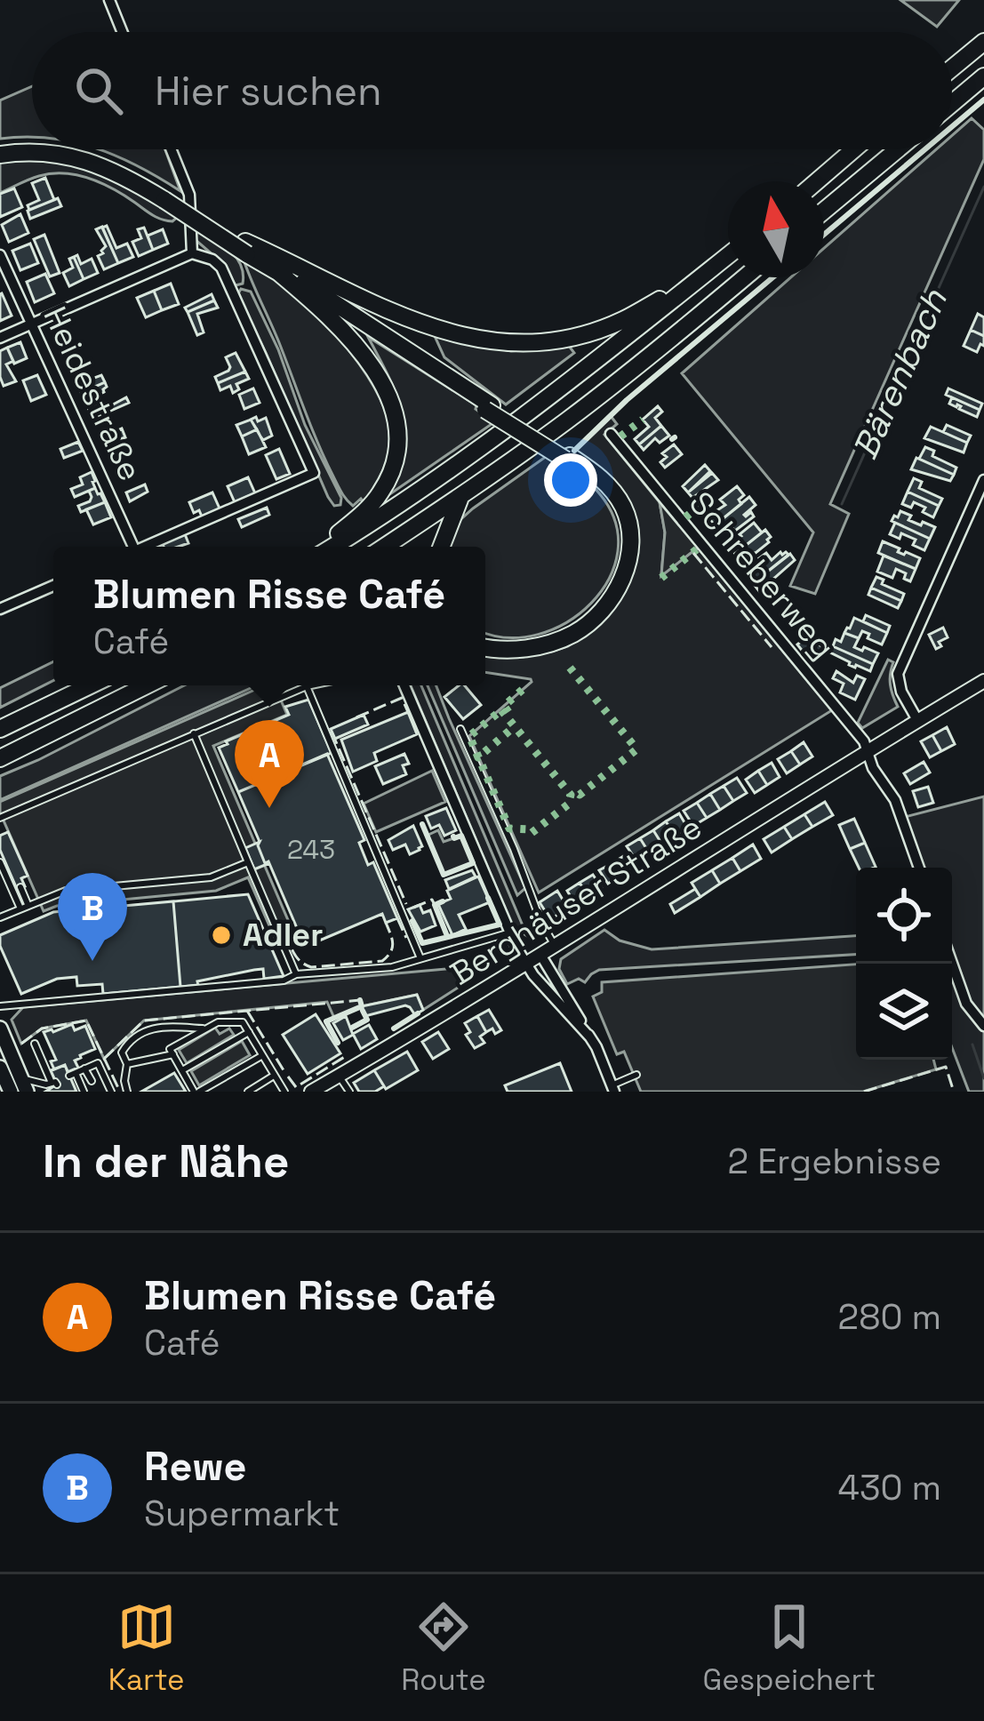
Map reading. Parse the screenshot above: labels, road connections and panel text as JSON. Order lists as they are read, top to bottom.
{
  "streets": {
    "street": ["Heidestraße", "Schreberweg", "Berghäuser Straße"]
  },
  "crossings": [
    ["Schreberweg", "Berghäuser Straße"]
  ],
  "water": ["Bärenbach"],
  "places": ["Adler"],
  "house_numbers": ["243"],
  "north": "top",
  "page": {
    "search": "Hier suchen",
    "popup": ["Blumen Risse Café", "Café"],
    "pins": ["A", "B"],
    "heading": ["In der Nähe", "2 Ergebnisse"],
    "list": [
      {
        "mark": "A",
        "name": "Blumen Risse Café",
        "note": "Café",
        "value": "280 m"
      },
      {
        "mark": "B",
        "name": "Rewe",
        "note": "Supermarkt",
        "value": "430 m"
      }
    ],
    "nav": ["Karte", "Route", "Gespeichert"]
  }
}
